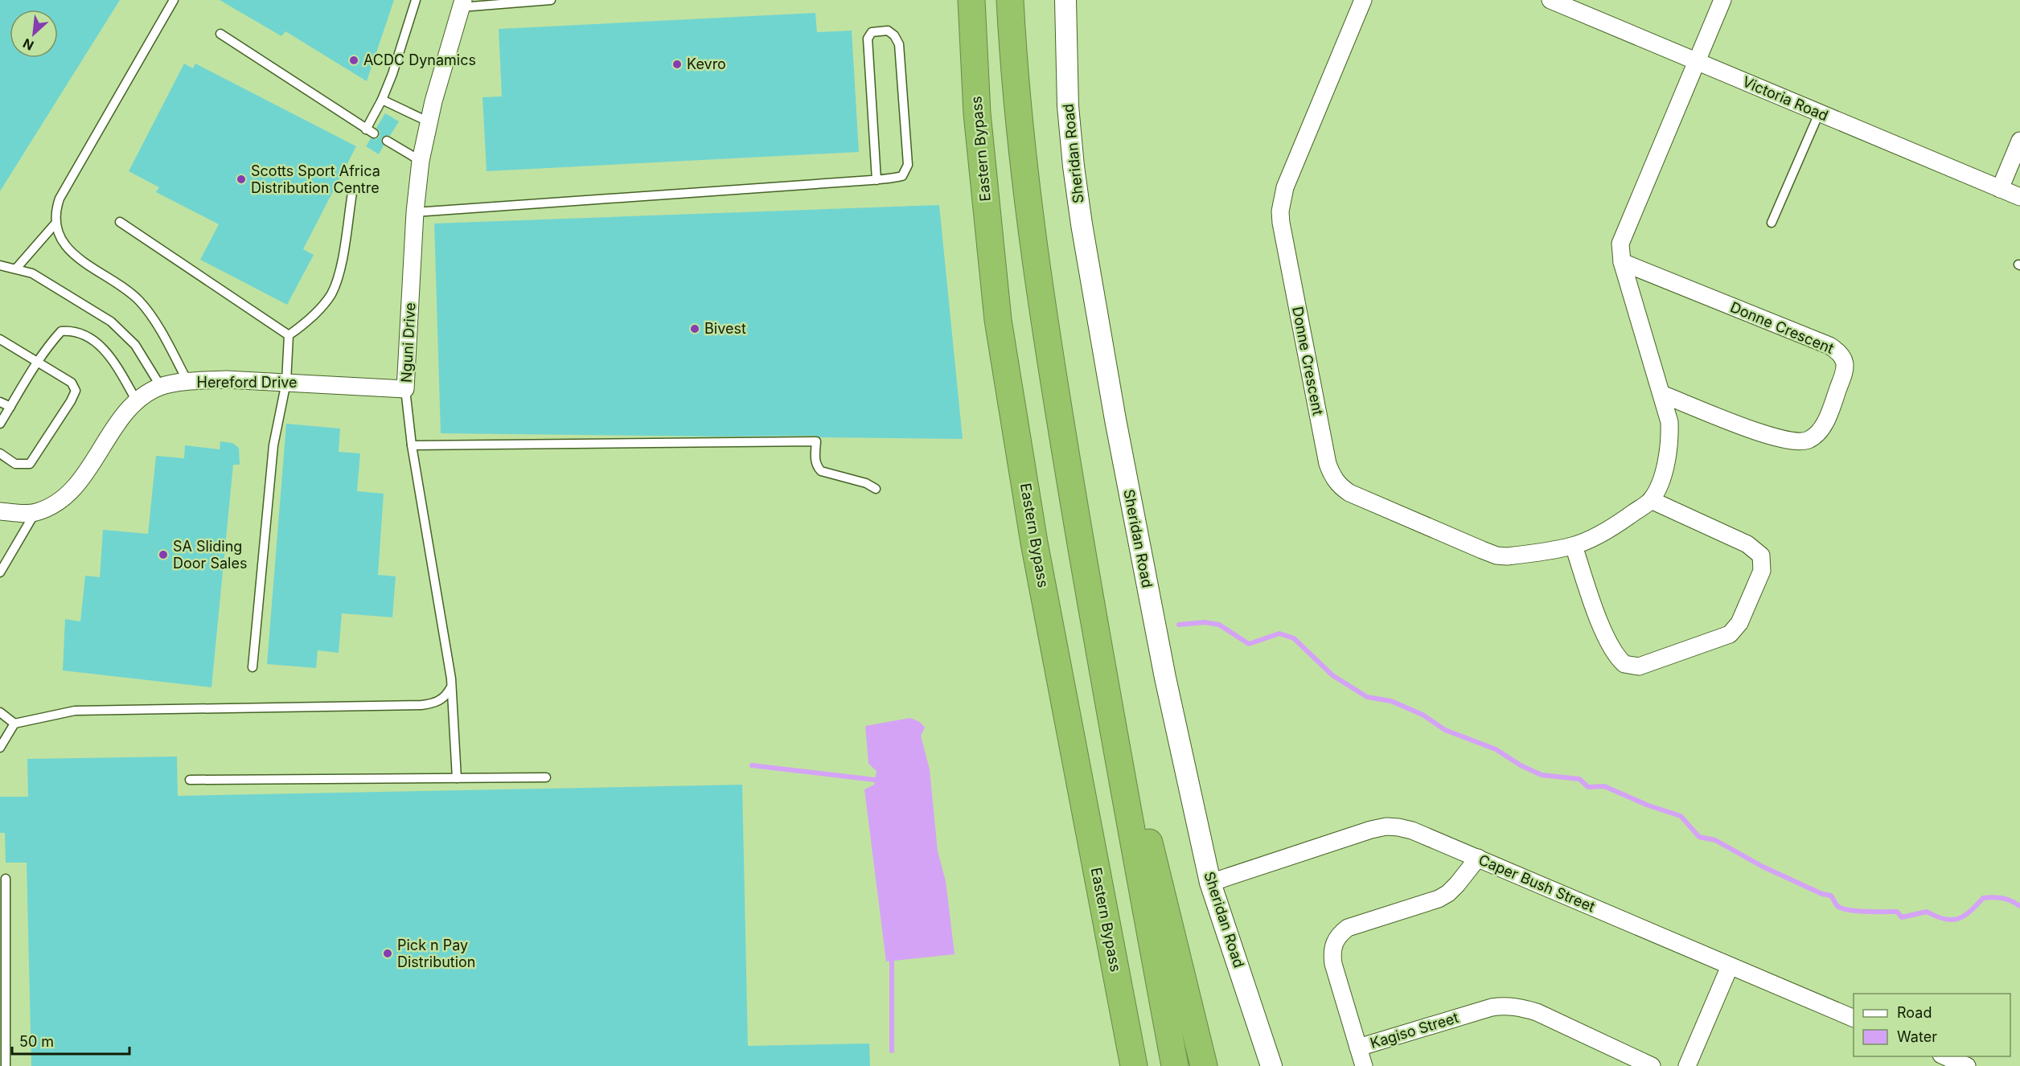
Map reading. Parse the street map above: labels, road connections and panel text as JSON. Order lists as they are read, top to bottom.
{
  "streets": {
    "highway": ["Eastern Bypass"],
    "street": [
      "Victoria Road",
      "Sheridan Road",
      "Donne Crescent",
      "Nguni Drive",
      "Hereford Drive",
      "Caper Bush Street",
      "Kagiso Street"
    ]
  },
  "crossings": [
    ["Sheridan Road", "Caper Bush Street"],
    ["Nguni Drive", "Hereford Drive"],
    ["Caper Bush Street", "Kagiso Street"]
  ],
  "places": [
    "ACDC Dynamics",
    "Kevro",
    "Scotts Sport Africa Distribution Centre",
    "Bivest",
    "SA Sliding Door Sales",
    "Pick n Pay Distribution"
  ],
  "legend": ["Road", "Water"],
  "scale_bar": "50 m",
  "north": "bottom left"
}
